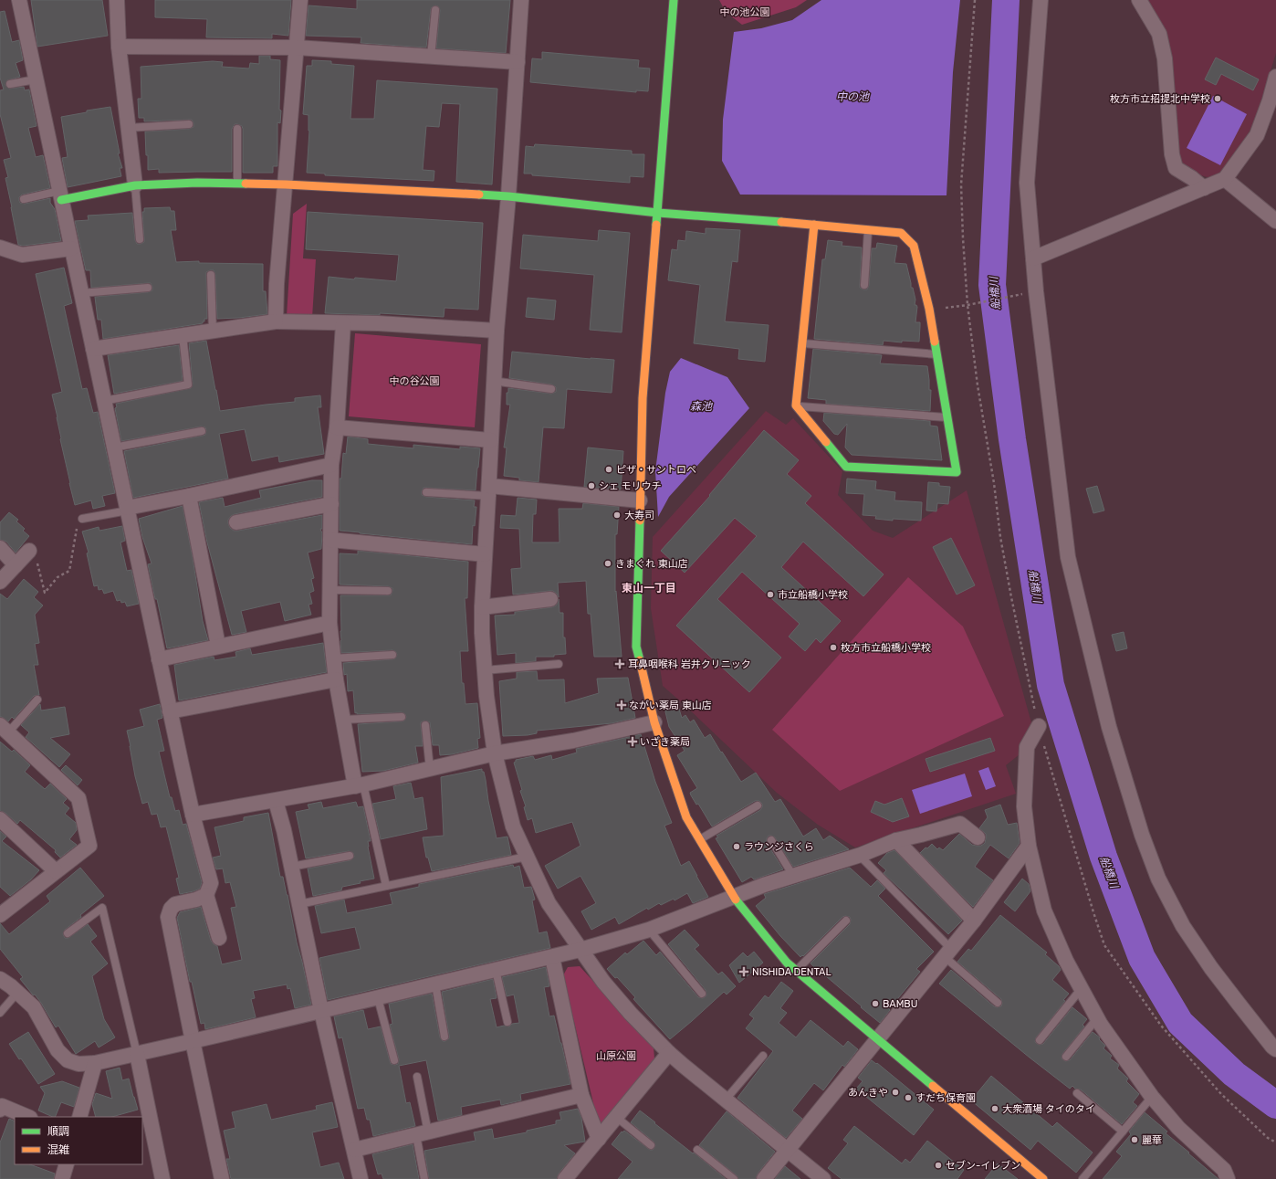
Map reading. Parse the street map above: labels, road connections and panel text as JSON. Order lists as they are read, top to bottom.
{
  "districts": ["東山一丁目"],
  "water": ["中の池", "船橋川", "森池"],
  "parks": ["中の池公園", "中の谷公園", "山原公園"],
  "places": {
    "other": [
      "枚方市立招提北中学校",
      "ピザ・サントロペ",
      "シェ モリウチ",
      "大寿司",
      "きまぐれ 東山店",
      "市立船橋小学校",
      "枚方市立船橋小学校",
      "ラウンジさくら",
      "BAMBU",
      "あんきや",
      "すだち保育園",
      "大衆酒場 タイのタイ",
      "麗華",
      "セブン-イレブン"
    ],
    "health": [
      "耳鼻咽喉科 岩井クリニック",
      "ながい薬局 東山店",
      "いざき薬局",
      "NISHIDA DENTAL"
    ]
  },
  "legend": ["順調", "混雑"]
}
